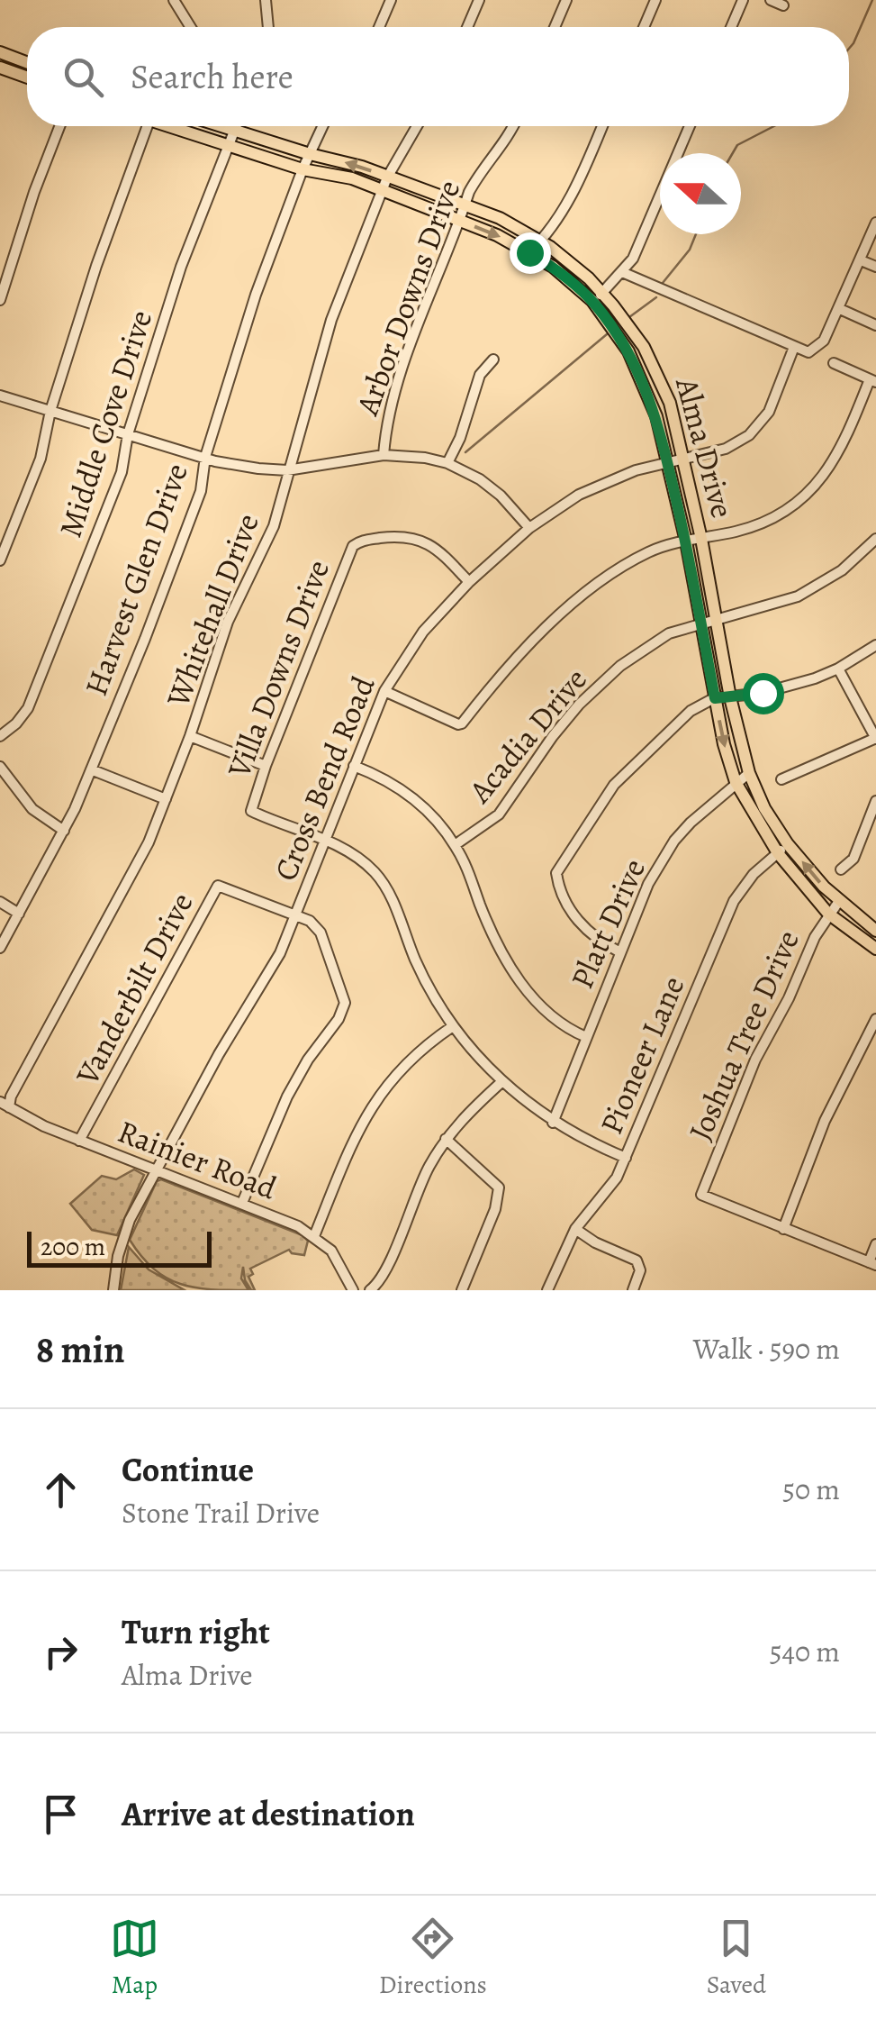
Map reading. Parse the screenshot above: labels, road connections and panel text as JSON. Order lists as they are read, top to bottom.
{
  "streets": {
    "main road": ["Alma Drive"],
    "street": [
      "Arbor Downs Drive",
      "Middle Cove Drive",
      "Harvest Glen Drive",
      "Whitehall Drive",
      "Villa Downs Drive",
      "Acadia Drive",
      "Cross Bend Road",
      "Platt Drive",
      "Vanderbilt Drive",
      "Joshua Tree Drive",
      "Pioneer Lane",
      "Rainier Road"
    ]
  },
  "crossings": [
    ["Arbor Downs Drive", "Alma Drive"],
    ["Middle Cove Drive", "Alma Drive"],
    ["Alma Drive", "Harvest Glen Drive"],
    ["Alma Drive", "Whitehall Drive"],
    ["Alma Drive", "Acadia Drive"],
    ["Alma Drive", "Cross Bend Road"],
    ["Alma Drive", "Platt Drive"],
    ["Alma Drive", "Joshua Tree Drive"],
    ["Alma Drive", "Pioneer Lane"],
    ["Whitehall Drive", "Rainier Road"],
    ["Villa Downs Drive", "Cross Bend Road"],
    ["Cross Bend Road", "Vanderbilt Drive"],
    ["Cross Bend Road", "Rainier Road"],
    ["Vanderbilt Drive", "Rainier Road"]
  ],
  "scale_bar": "200 m",
  "north": "left",
  "page": {
    "search": "Search here",
    "scale": "200 m",
    "heading": ["8 min", "Walk · 590 m"],
    "list": [
      ["Continue", "Stone Trail Drive", "50 m"],
      ["Turn right", "Alma Drive", "540 m"],
      "Arrive at destination"
    ],
    "nav": ["Map", "Directions", "Saved"]
  }
}
